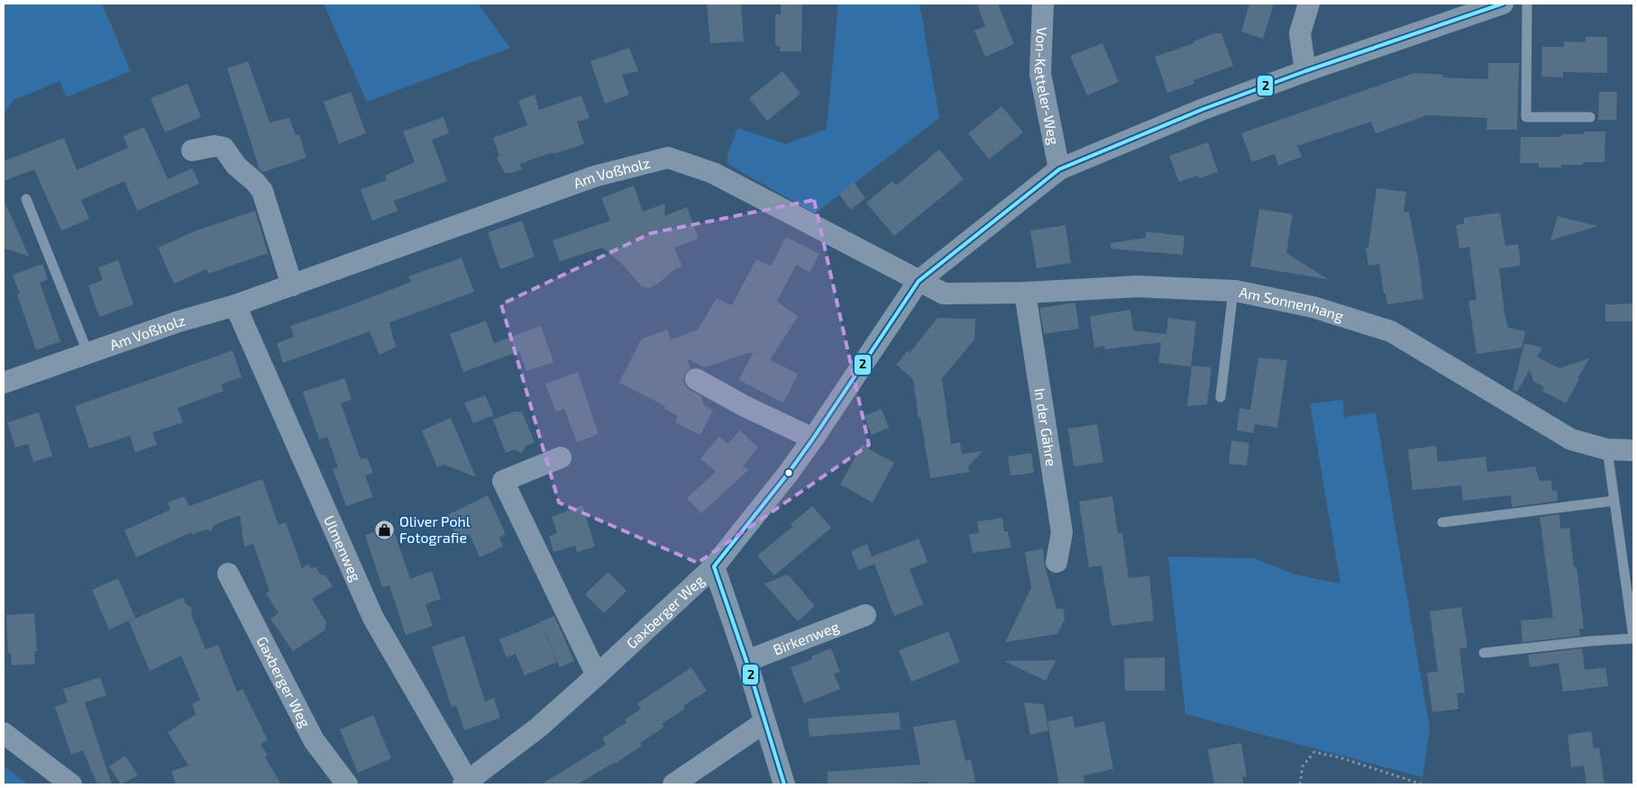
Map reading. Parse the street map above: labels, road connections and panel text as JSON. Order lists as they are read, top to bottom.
{
  "streets": {
    "street": [
      "Von-Ketteler-Weg",
      "Am Voßholz",
      "Am Sonnenhang",
      "In der Gähre",
      "Ulmenweg",
      "Gaxberger Weg",
      "Birkenweg"
    ]
  },
  "crossings": [
    ["Von-Ketteler-Weg", "Gaxberger Weg"],
    ["Am Voßholz", "Am Sonnenhang"],
    ["Am Voßholz", "Ulmenweg"],
    ["Am Voßholz", "Gaxberger Weg"],
    ["Am Sonnenhang", "In der Gähre"],
    ["Am Sonnenhang", "Gaxberger Weg"],
    ["Ulmenweg", "Gaxberger Weg"]
  ],
  "places": {
    "shop": ["Oliver Pohl Fotografie"]
  },
  "lines": ["transit line 2"]
}
